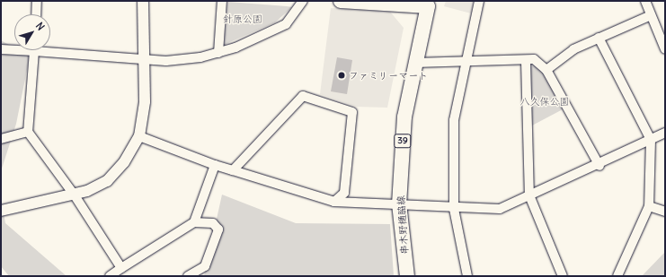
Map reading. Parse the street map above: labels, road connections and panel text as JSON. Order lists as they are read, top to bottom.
{
  "streets": {
    "main road": ["39", "串木野樋脇線"]
  },
  "parks": ["針原公園", "八久保公園"],
  "places": ["ファミリーマート"],
  "north": "top right"
}
